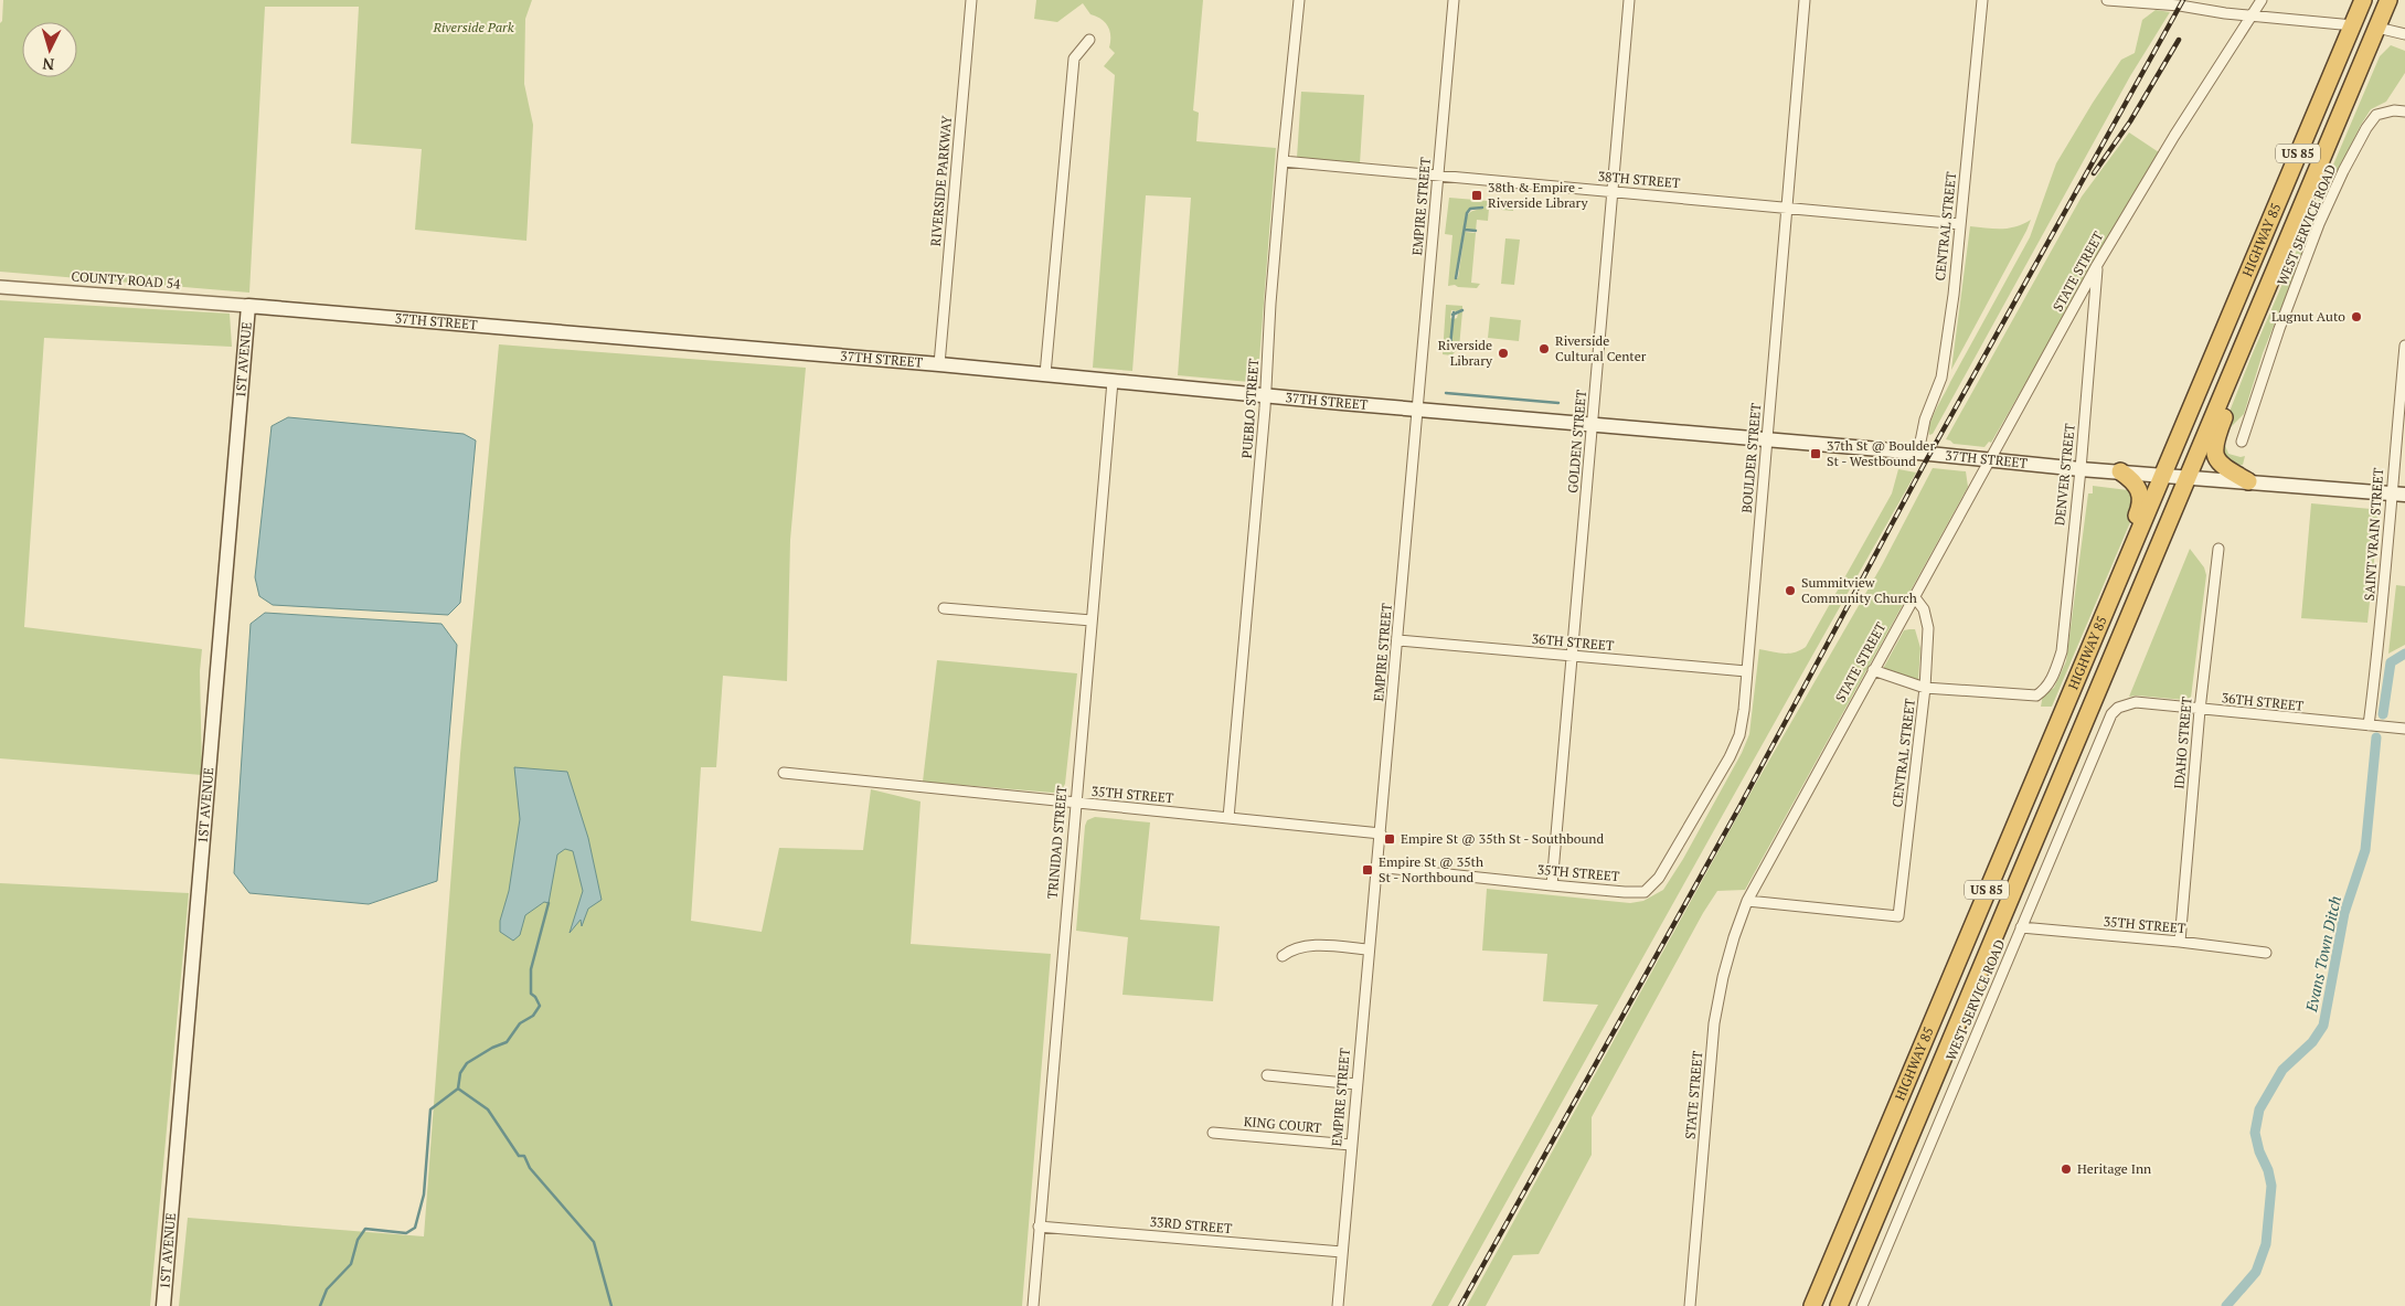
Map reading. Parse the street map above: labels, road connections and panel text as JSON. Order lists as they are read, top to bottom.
{
  "streets": {
    "highway": ["US 85", "HIGHWAY 85"],
    "main road": ["37TH STREET", "1ST AVENUE"],
    "street": [
      "38TH STREET",
      "RIVERSIDE PARKWAY",
      "EMPIRE STREET",
      "WEST SERVICE ROAD",
      "CENTRAL STREET",
      "STATE STREET",
      "COUNTY ROAD 54",
      "PUEBLO STREET",
      "GOLDEN STREET",
      "BOULDER STREET",
      "DENVER STREET",
      "SAINT VRAIN STREET",
      "36TH STREET",
      "IDAHO STREET",
      "35TH STREET",
      "TRINIDAD STREET",
      "KING COURT",
      "33RD STREET"
    ]
  },
  "crossings": [
    ["38TH STREET", "EMPIRE STREET"],
    ["38TH STREET", "CENTRAL STREET"],
    ["38TH STREET", "PUEBLO STREET"],
    ["38TH STREET", "GOLDEN STREET"],
    ["38TH STREET", "BOULDER STREET"],
    ["RIVERSIDE PARKWAY", "37TH STREET"],
    ["EMPIRE STREET", "37TH STREET"],
    ["EMPIRE STREET", "36TH STREET"],
    ["EMPIRE STREET", "35TH STREET"],
    ["EMPIRE STREET", "KING COURT"],
    ["EMPIRE STREET", "33RD STREET"],
    ["WEST SERVICE ROAD", "36TH STREET"],
    ["WEST SERVICE ROAD", "35TH STREET"],
    ["CENTRAL STREET", "STATE STREET"],
    ["CENTRAL STREET", "37TH STREET"],
    ["CENTRAL STREET", "DENVER STREET"],
    ["HIGHWAY 85", "37TH STREET"],
    ["STATE STREET", "37TH STREET"],
    ["STATE STREET", "DENVER STREET"],
    ["COUNTY ROAD 54", "37TH STREET"],
    ["COUNTY ROAD 54", "1ST AVENUE"],
    ["37TH STREET", "1ST AVENUE"],
    ["37TH STREET", "PUEBLO STREET"],
    ["37TH STREET", "GOLDEN STREET"],
    ["37TH STREET", "BOULDER STREET"],
    ["37TH STREET", "DENVER STREET"],
    ["37TH STREET", "SAINT VRAIN STREET"],
    ["37TH STREET", "TRINIDAD STREET"],
    ["PUEBLO STREET", "35TH STREET"],
    ["GOLDEN STREET", "36TH STREET"],
    ["GOLDEN STREET", "35TH STREET"],
    ["BOULDER STREET", "36TH STREET"],
    ["BOULDER STREET", "35TH STREET"],
    ["SAINT VRAIN STREET", "36TH STREET"],
    ["36TH STREET", "IDAHO STREET"],
    ["IDAHO STREET", "35TH STREET"],
    ["35TH STREET", "TRINIDAD STREET"],
    ["TRINIDAD STREET", "33RD STREET"]
  ],
  "water": ["Evans Town Ditch"],
  "parks": ["Riverside Park"],
  "places": {
    "transit": [
      "38th & Empire - Riverside Library",
      "37th St @ Boulder St - Westbound",
      "Empire St @ 35th St - Southbound",
      "Empire St @ 35th St - Northbound"
    ],
    "other": [
      "Lugnut Auto",
      "Riverside Cultural Center",
      "Riverside Library",
      "Summitview Community Church",
      "Heritage Inn"
    ]
  },
  "north": "bottom"
}
